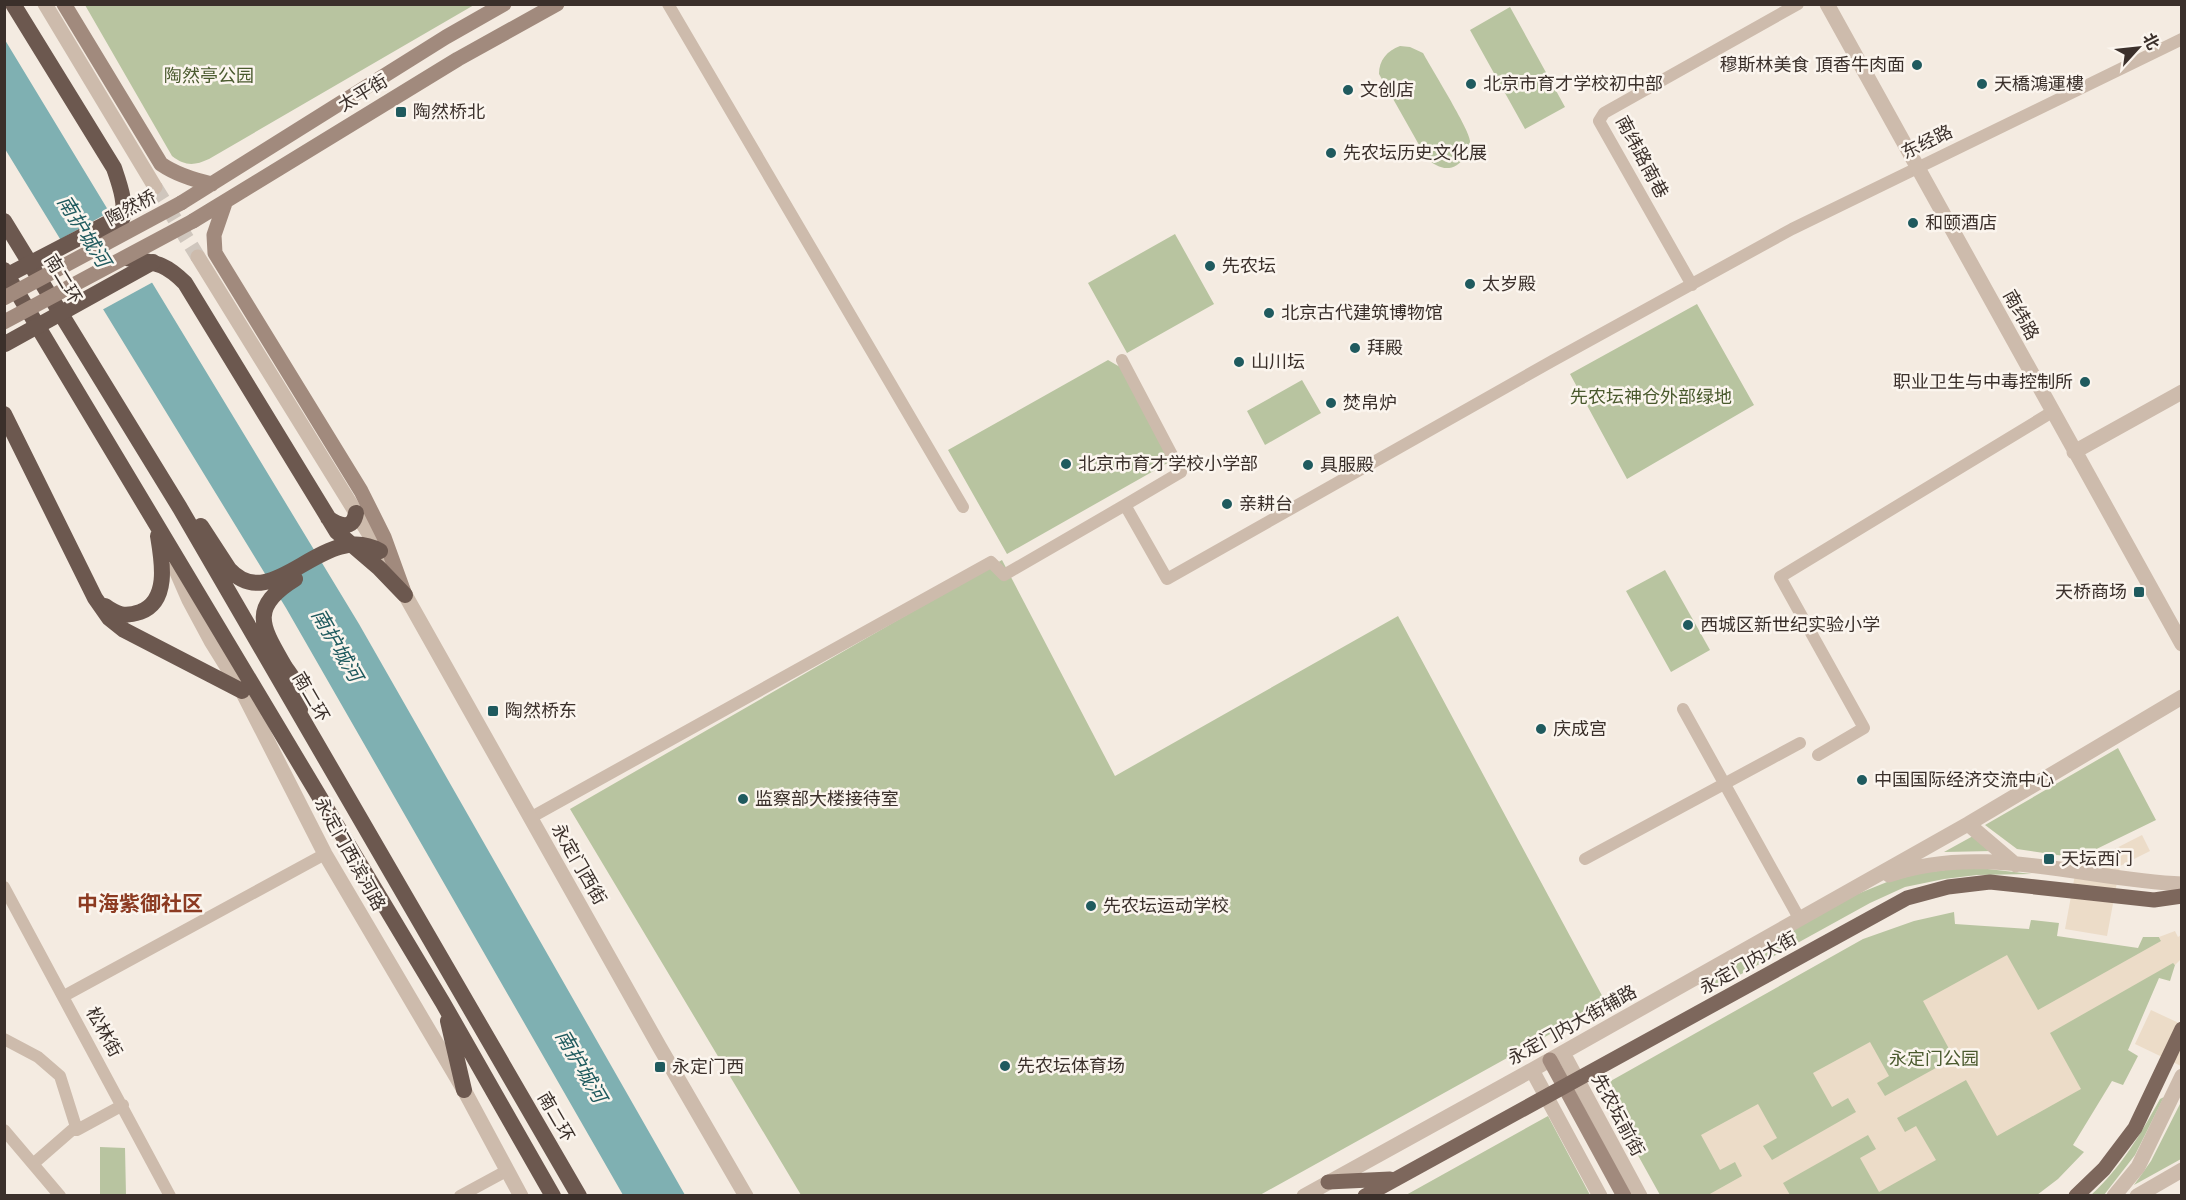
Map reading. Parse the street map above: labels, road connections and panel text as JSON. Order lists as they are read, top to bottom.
{
  "streets": {
    "highway": ["南二环"],
    "main road": [
      "太平街",
      "陶然桥",
      "永定门内大街",
      "先农坛前街"
    ],
    "street": [
      "东经路",
      "南纬路南巷",
      "南纬路",
      "永定门西滨河路",
      "永定门西街",
      "永定门内大街辅路",
      "松林街"
    ]
  },
  "crossings": [
    ["太平街", "陶然桥"],
    ["东经路", "南纬路南巷"],
    ["东经路", "南纬路"],
    ["永定门内大街", "先农坛前街"],
    ["永定门内大街辅路", "先农坛前街"]
  ],
  "districts": ["中海紫御社区"],
  "water": ["南护城河"],
  "parks": ["陶然亭公园", "先农坛神仓外部绿地", "永定门公园"],
  "places": {
    "other": [
      "穆斯林美食 頂香牛肉面",
      "北京市育才学校初中部",
      "天橋鴻運樓",
      "文创店",
      "先农坛历史文化展",
      "和颐酒店",
      "先农坛",
      "太岁殿",
      "北京古代建筑博物馆",
      "拜殿",
      "山川坛",
      "职业卫生与中毒控制所",
      "焚帛炉",
      "北京市育才学校小学部",
      "具服殿",
      "亲耕台",
      "西城区新世纪实验小学",
      "庆成宫",
      "中国国际经济交流中心",
      "监察部大楼接待室",
      "先农坛运动学校",
      "先农坛体育场"
    ],
    "transit": [
      "陶然桥北",
      "天桥商场",
      "陶然桥东",
      "天坛西门",
      "永定门西"
    ]
  },
  "north": "top right"
}
